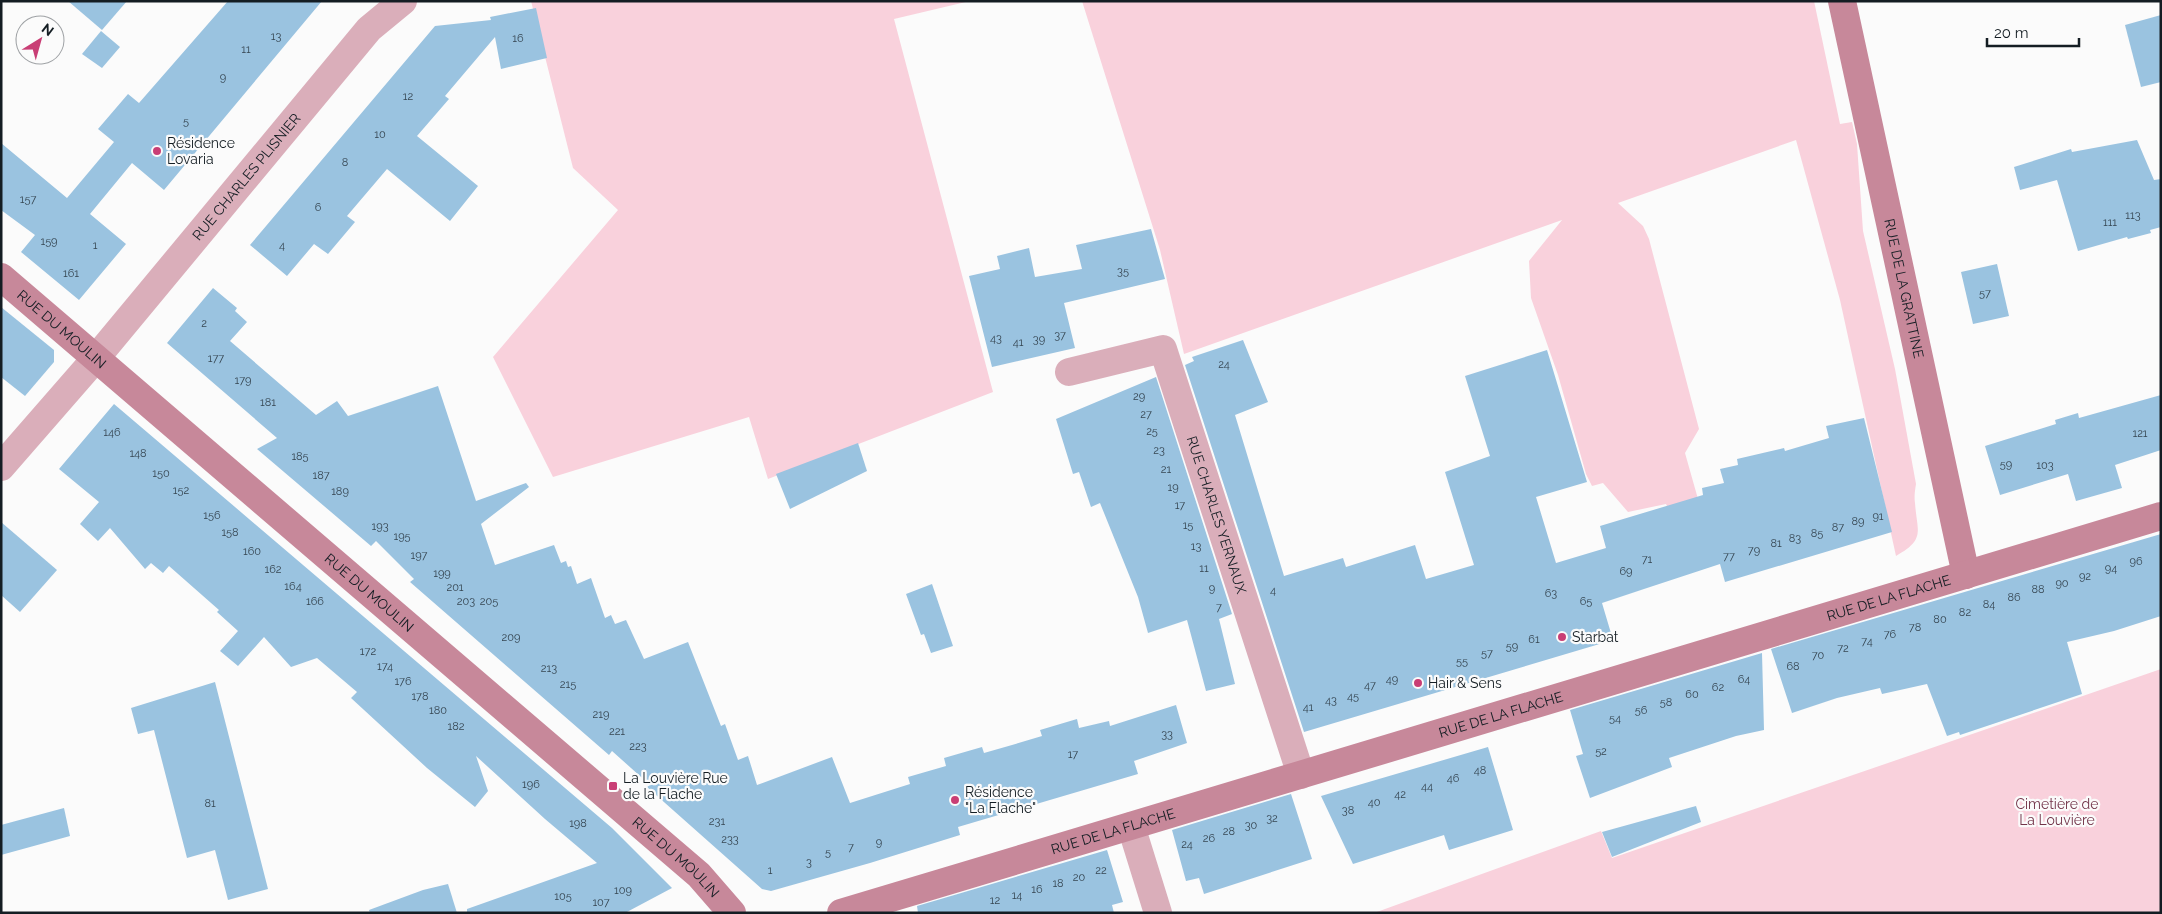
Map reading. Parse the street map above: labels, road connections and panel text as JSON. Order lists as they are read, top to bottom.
{
  "streets": {
    "street": [
      "RUE CHARLES PLISNIER",
      "RUE DE LA GRATTINE",
      "RUE DU MOULIN",
      "RUE CHARLES YERNAUX",
      "RUE DE LA FLACHE"
    ]
  },
  "crossings": [
    ["RUE CHARLES PLISNIER", "RUE DU MOULIN"],
    ["RUE DE LA GRATTINE", "RUE DE LA FLACHE"],
    ["RUE CHARLES YERNAUX", "RUE DE LA FLACHE"]
  ],
  "parks": ["Cimetière de La Louvière"],
  "places": {
    "other": [
      "Résidence Lovaria",
      "Starbat",
      "Hair & Sens",
      "Résidence \"La Flache\""
    ],
    "transit": ["La Louvière Rue de la Flache"]
  },
  "house_numbers": [
    "13",
    "16",
    "11",
    "9",
    "12",
    "5",
    "10",
    "8",
    "157",
    "6",
    "113",
    "111",
    "159",
    "1",
    "4",
    "35",
    "161",
    "57",
    "2",
    "37",
    "43",
    "39",
    "41",
    "177",
    "24",
    "179",
    "29",
    "181",
    "27",
    "25",
    "146",
    "121",
    "23",
    "148",
    "185",
    "59",
    "103",
    "21",
    "150",
    "187",
    "19",
    "152",
    "189",
    "17",
    "156",
    "91",
    "89",
    "15",
    "193",
    "87",
    "158",
    "85",
    "195",
    "83",
    "81",
    "13",
    "79",
    "160",
    "197",
    "77",
    "71",
    "96",
    "11",
    "94",
    "162",
    "69",
    "199",
    "92",
    "90",
    "164",
    "201",
    "9",
    "88",
    "4",
    "63",
    "86",
    "166",
    "203",
    "205",
    "65",
    "84",
    "7",
    "82",
    "80",
    "78",
    "76",
    "209",
    "61",
    "74",
    "59",
    "72",
    "172",
    "57",
    "70",
    "55",
    "174",
    "68",
    "213",
    "49",
    "64",
    "176",
    "215",
    "47",
    "62",
    "60",
    "178",
    "45",
    "43",
    "58",
    "41",
    "180",
    "56",
    "219",
    "54",
    "182",
    "221",
    "33",
    "223",
    "52",
    "17",
    "48",
    "46",
    "196",
    "44",
    "42",
    "40",
    "81",
    "38",
    "32",
    "231",
    "198",
    "30",
    "28",
    "26",
    "233",
    "9",
    "24",
    "7",
    "5",
    "3",
    "1",
    "22",
    "20",
    "18",
    "16",
    "109",
    "14",
    "105",
    "12",
    "107"
  ],
  "scale_bar": "20 m",
  "north": "top right"
}
